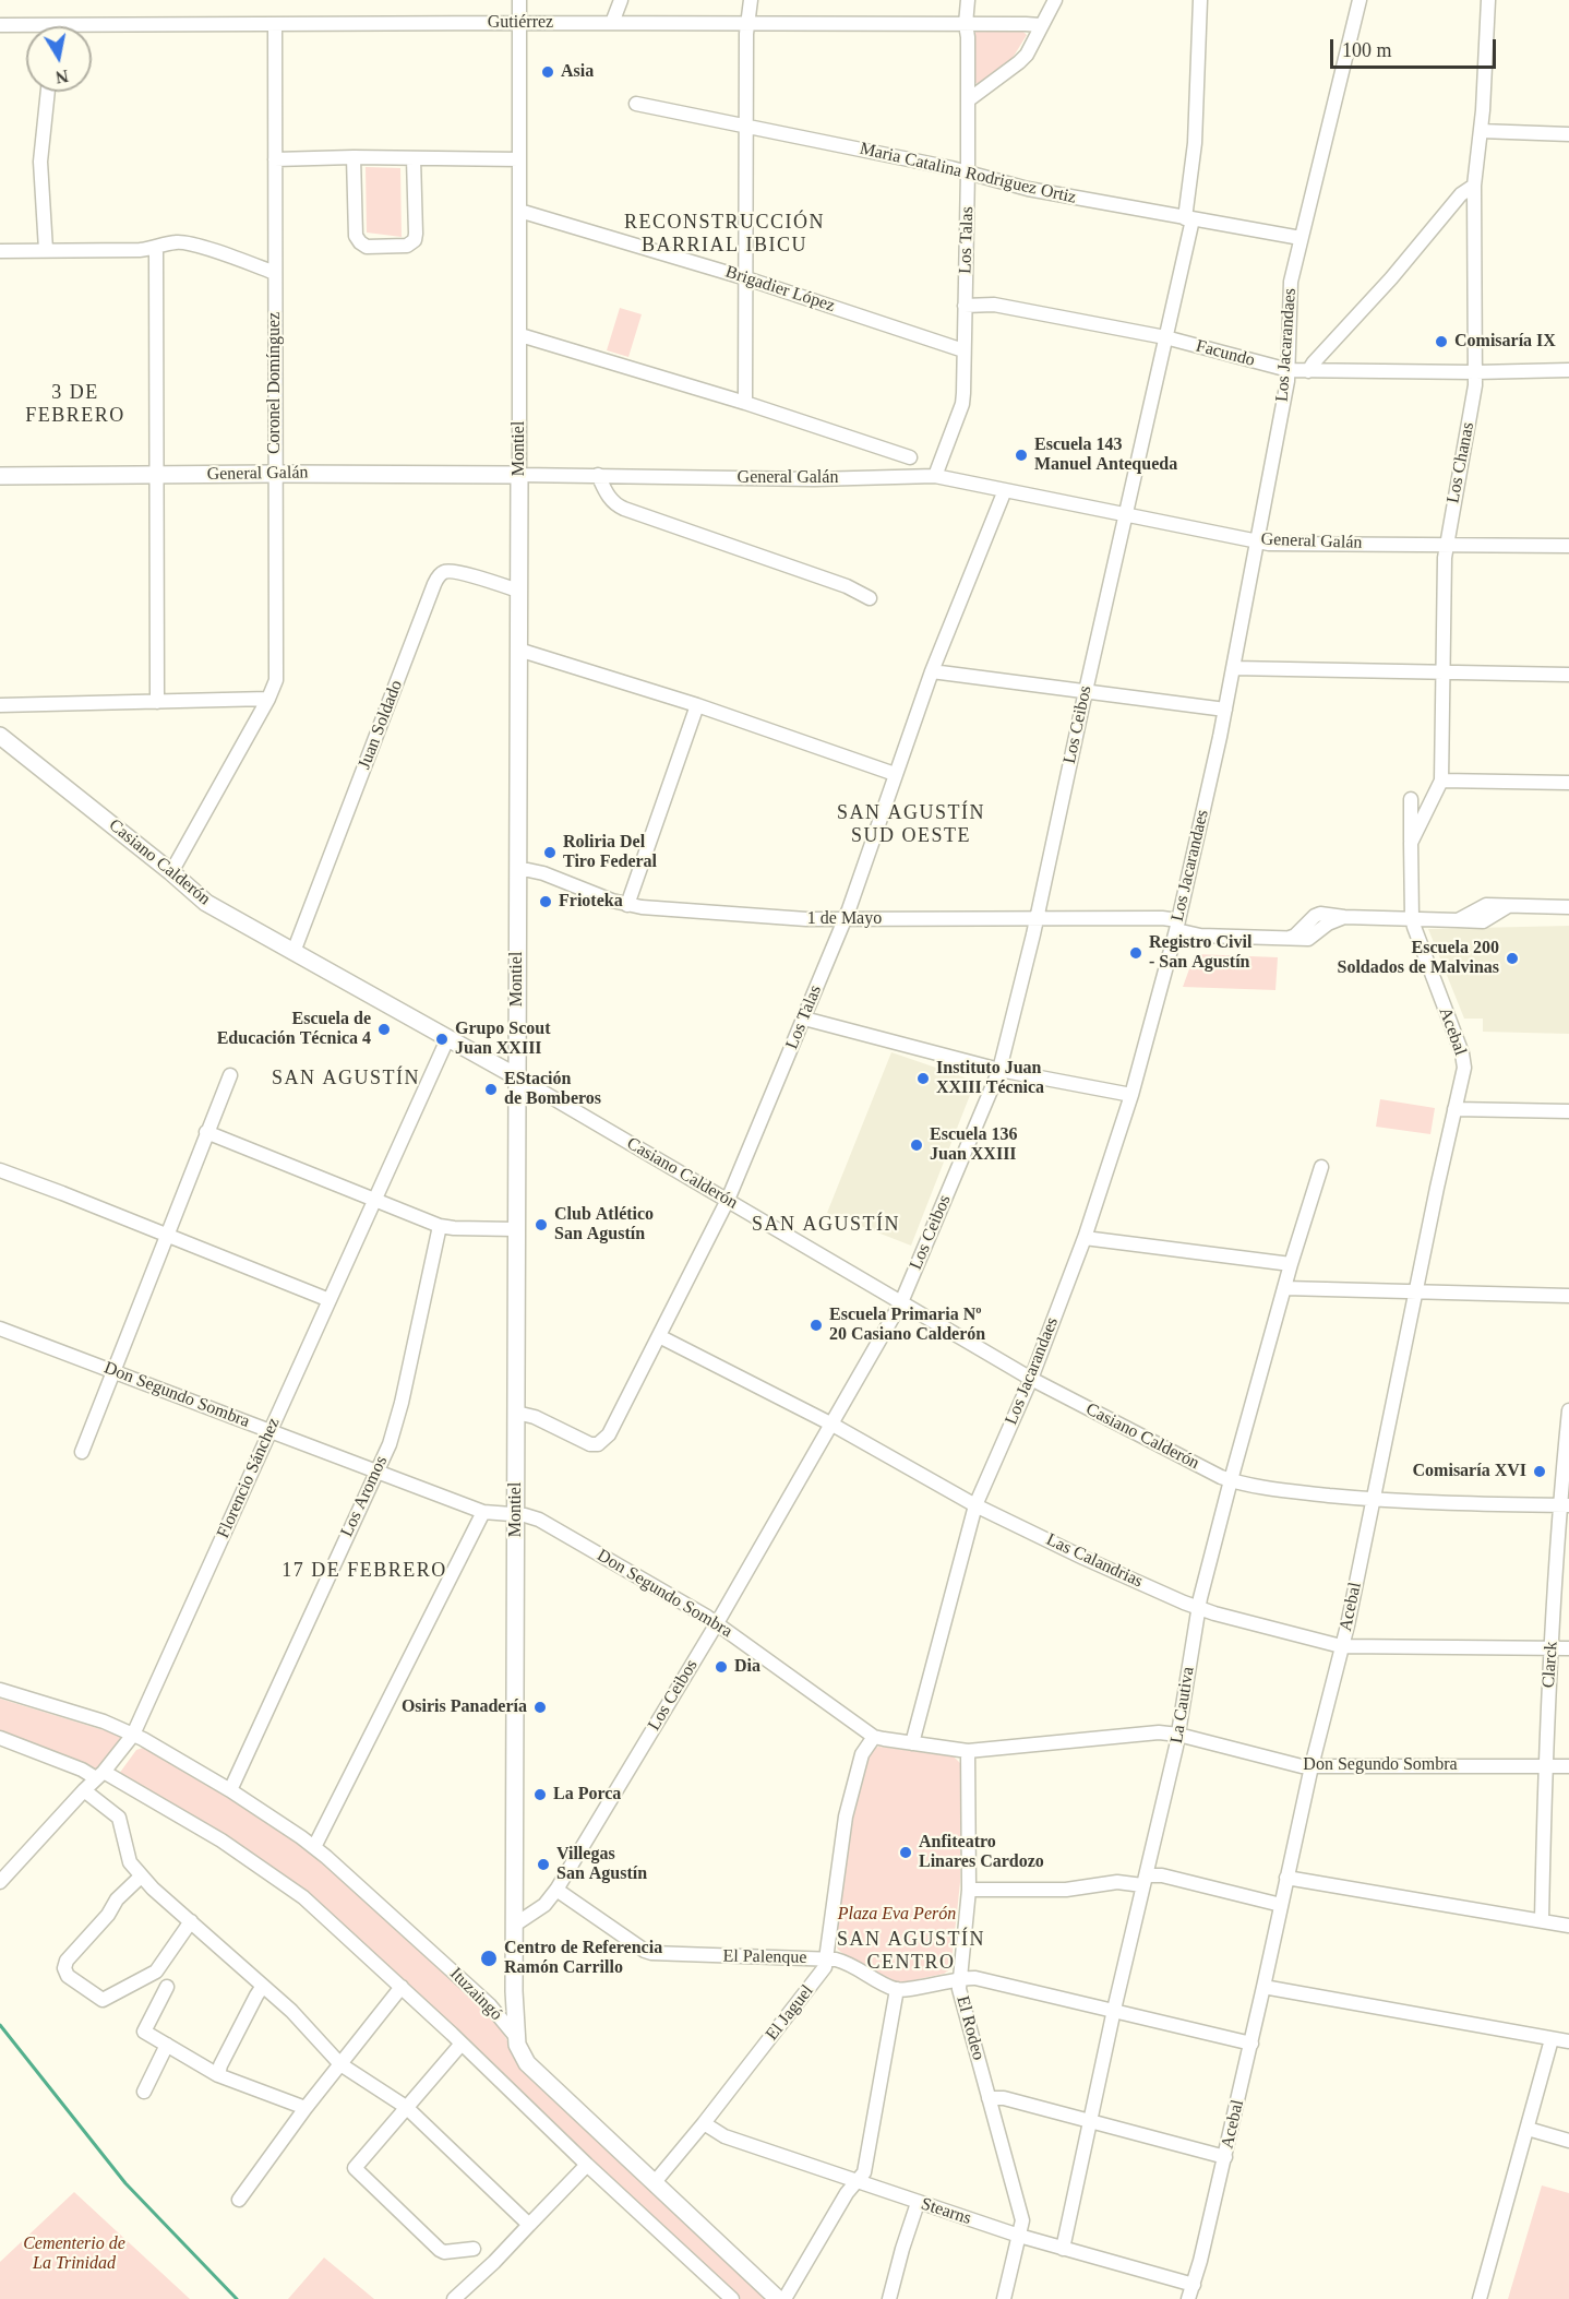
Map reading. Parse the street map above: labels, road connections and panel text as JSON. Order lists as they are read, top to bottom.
{
  "streets": {
    "street": [
      "Gutiérrez",
      "Maria Catalina Rodriguez Ortiz",
      "Los Talas",
      "Brigadier López",
      "Los Jacarandaes",
      "Facundo",
      "Coronel Domínguez",
      "Montiel",
      "Los Chanas",
      "General Galán",
      "Juan Soldado",
      "Los Ceibos",
      "Casiano Calderón",
      "1 de Mayo",
      "Acebal",
      "Don Segundo Sombra",
      "Florencio Sánchez",
      "Los Aromos",
      "Las Calandrias",
      "Clarck",
      "La Cautiva",
      "El Palenque",
      "Ituzaingó",
      "El Jaguel",
      "El Rodeo",
      "Stearns"
    ]
  },
  "crossings": [
    ["Gutiérrez", "Los Talas"],
    ["Gutiérrez", "Coronel Domínguez"],
    ["Gutiérrez", "Montiel"],
    ["Maria Catalina Rodriguez Ortiz", "Los Talas"],
    ["Maria Catalina Rodriguez Ortiz", "Los Jacarandaes"],
    ["Maria Catalina Rodriguez Ortiz", "Los Ceibos"],
    ["Los Talas", "Brigadier López"],
    ["Los Talas", "Facundo"],
    ["Los Talas", "Montiel"],
    ["Los Talas", "General Galán"],
    ["Los Talas", "Casiano Calderón"],
    ["Los Talas", "1 de Mayo"],
    ["Los Talas", "Las Calandrias"],
    ["Brigadier López", "Montiel"],
    ["Los Jacarandaes", "Facundo"],
    ["Los Jacarandaes", "General Galán"],
    ["Los Jacarandaes", "Casiano Calderón"],
    ["Los Jacarandaes", "1 de Mayo"],
    ["Los Jacarandaes", "Don Segundo Sombra"],
    ["Los Jacarandaes", "Las Calandrias"],
    ["Facundo", "Los Chanas"],
    ["Facundo", "Los Ceibos"],
    ["Coronel Domínguez", "General Galán"],
    ["Coronel Domínguez", "Casiano Calderón"],
    ["Montiel", "General Galán"],
    ["Montiel", "Juan Soldado"],
    ["Montiel", "Los Ceibos"],
    ["Montiel", "Casiano Calderón"],
    ["Montiel", "1 de Mayo"],
    ["Montiel", "Don Segundo Sombra"],
    ["Montiel", "Ituzaingó"],
    ["Los Chanas", "General Galán"],
    ["Los Chanas", "1 de Mayo"],
    ["Los Chanas", "Acebal"],
    ["General Galán", "Los Ceibos"],
    ["Juan Soldado", "Casiano Calderón"],
    ["Los Ceibos", "Casiano Calderón"],
    ["Los Ceibos", "1 de Mayo"],
    ["Los Ceibos", "Don Segundo Sombra"],
    ["Los Ceibos", "Las Calandrias"],
    ["Los Ceibos", "El Palenque"],
    ["Casiano Calderón", "Acebal"],
    ["Casiano Calderón", "Florencio Sánchez"],
    ["Casiano Calderón", "Clarck"],
    ["Casiano Calderón", "La Cautiva"],
    ["1 de Mayo", "Acebal"],
    ["Acebal", "Don Segundo Sombra"],
    ["Acebal", "Las Calandrias"],
    ["Acebal", "Stearns"],
    ["Don Segundo Sombra", "Florencio Sánchez"],
    ["Don Segundo Sombra", "Los Aromos"],
    ["Don Segundo Sombra", "Clarck"],
    ["Don Segundo Sombra", "La Cautiva"],
    ["Don Segundo Sombra", "El Jaguel"],
    ["Don Segundo Sombra", "El Rodeo"],
    ["Florencio Sánchez", "Ituzaingó"],
    ["Los Aromos", "Ituzaingó"],
    ["Las Calandrias", "Clarck"],
    ["Las Calandrias", "La Cautiva"],
    ["La Cautiva", "Stearns"],
    ["El Palenque", "El Jaguel"],
    ["Ituzaingó", "El Jaguel"],
    ["El Jaguel", "Stearns"],
    ["El Rodeo", "Stearns"]
  ],
  "districts": [
    "RECONSTRUCCIÓN BARRIAL IBICU",
    "3 DE FEBRERO",
    "SAN AGUSTÍN SUD OESTE",
    "SAN AGUSTÍN",
    "SAN AGUSTÍN",
    "17 DE FEBRERO",
    "SAN AGUSTÍN CENTRO"
  ],
  "parks": ["Plaza Eva Perón", "Cementerio de La Trinidad"],
  "places": [
    "Asia",
    "Comisaría IX",
    "Escuela 143 Manuel Antequeda",
    "Roliria Del Tiro Federal",
    "Frioteka",
    "Registro Civil - San Agustín",
    "Escuela 200 Soldados de Malvinas",
    "Escuela de Educación Técnica 4",
    "Grupo Scout Juan XXIII",
    "Instituto Juan XXIII Técnica",
    "EStación de Bomberos",
    "Escuela 136 Juan XXIII",
    "Club Atlético San Agustín",
    "Escuela Primaria Nº 20 Casiano Calderón",
    "Comisaría XVI",
    "Dia",
    "Osiris Panadería",
    "La Porca",
    "Anfiteatro Linares Cardozo",
    "Villegas San Agustín",
    "Centro de Referencia Ramón Carrillo"
  ],
  "scale_bar": "100 m",
  "north": "bottom"
}
